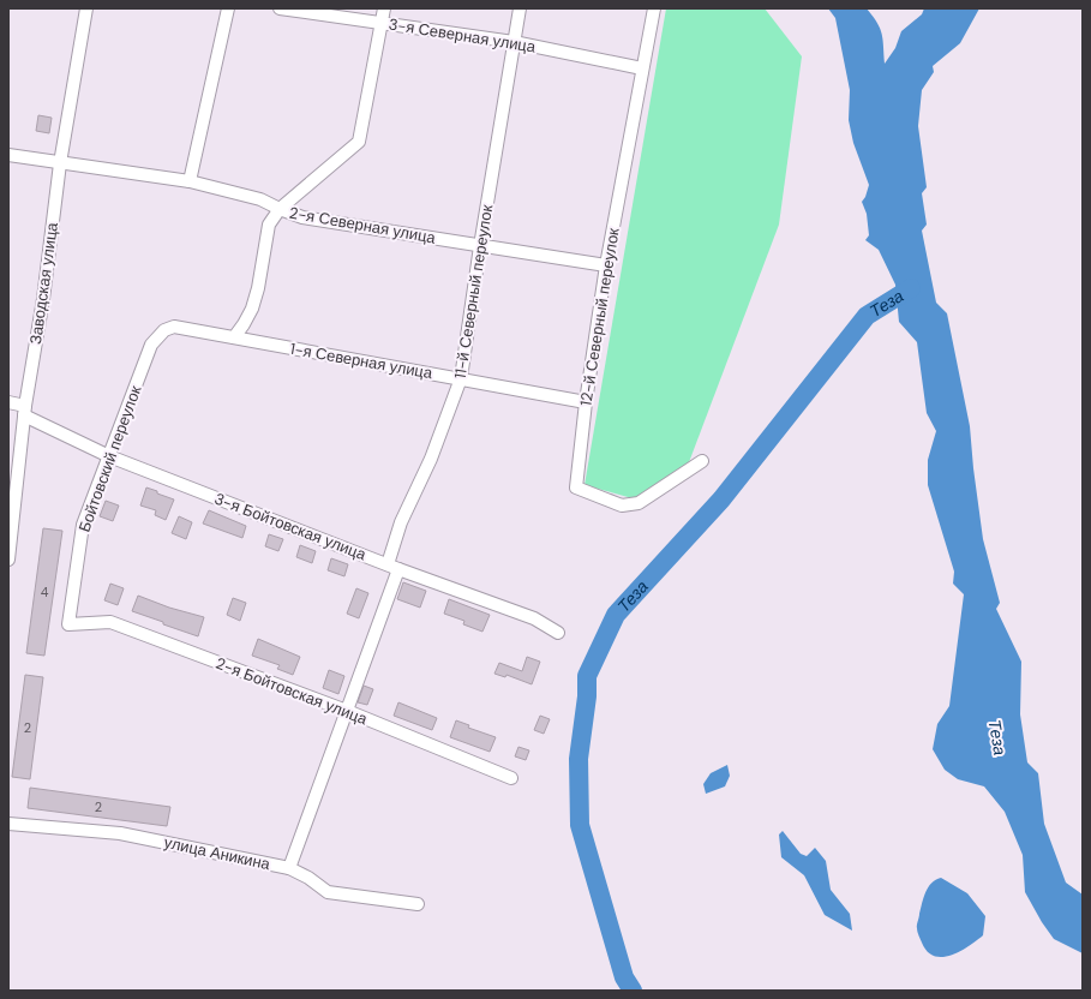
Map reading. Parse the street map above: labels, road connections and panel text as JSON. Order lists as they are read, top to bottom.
{
  "streets": {
    "street": [
      "3-я Северная улица",
      "2-я Северная улица",
      "Заводская улица",
      "11-й Северный переулок",
      "12-й Северный переулок",
      "1-я Северная улица",
      "Бойтовский переулок",
      "3-я Бойтовская улица",
      "2-я Бойтовская улица",
      "улица Аникина"
    ]
  },
  "crossings": [
    ["3-я Северная улица", "11-й Северный переулок"],
    ["3-я Северная улица", "12-й Северный переулок"],
    ["2-я Северная улица", "Заводская улица"],
    ["2-я Северная улица", "11-й Северный переулок"],
    ["2-я Северная улица", "12-й Северный переулок"],
    ["Заводская улица", "3-я Бойтовская улица"],
    ["11-й Северный переулок", "1-я Северная улица"],
    ["11-й Северный переулок", "3-я Бойтовская улица"],
    ["11-й Северный переулок", "2-я Бойтовская улица"],
    ["11-й Северный переулок", "улица Аникина"],
    ["12-й Северный переулок", "1-я Северная улица"],
    ["1-я Северная улица", "Бойтовский переулок"],
    ["Бойтовский переулок", "3-я Бойтовская улица"],
    ["Бойтовский переулок", "2-я Бойтовская улица"]
  ],
  "water": ["Теза"],
  "house_numbers": ["4", "2", "2"]
}
